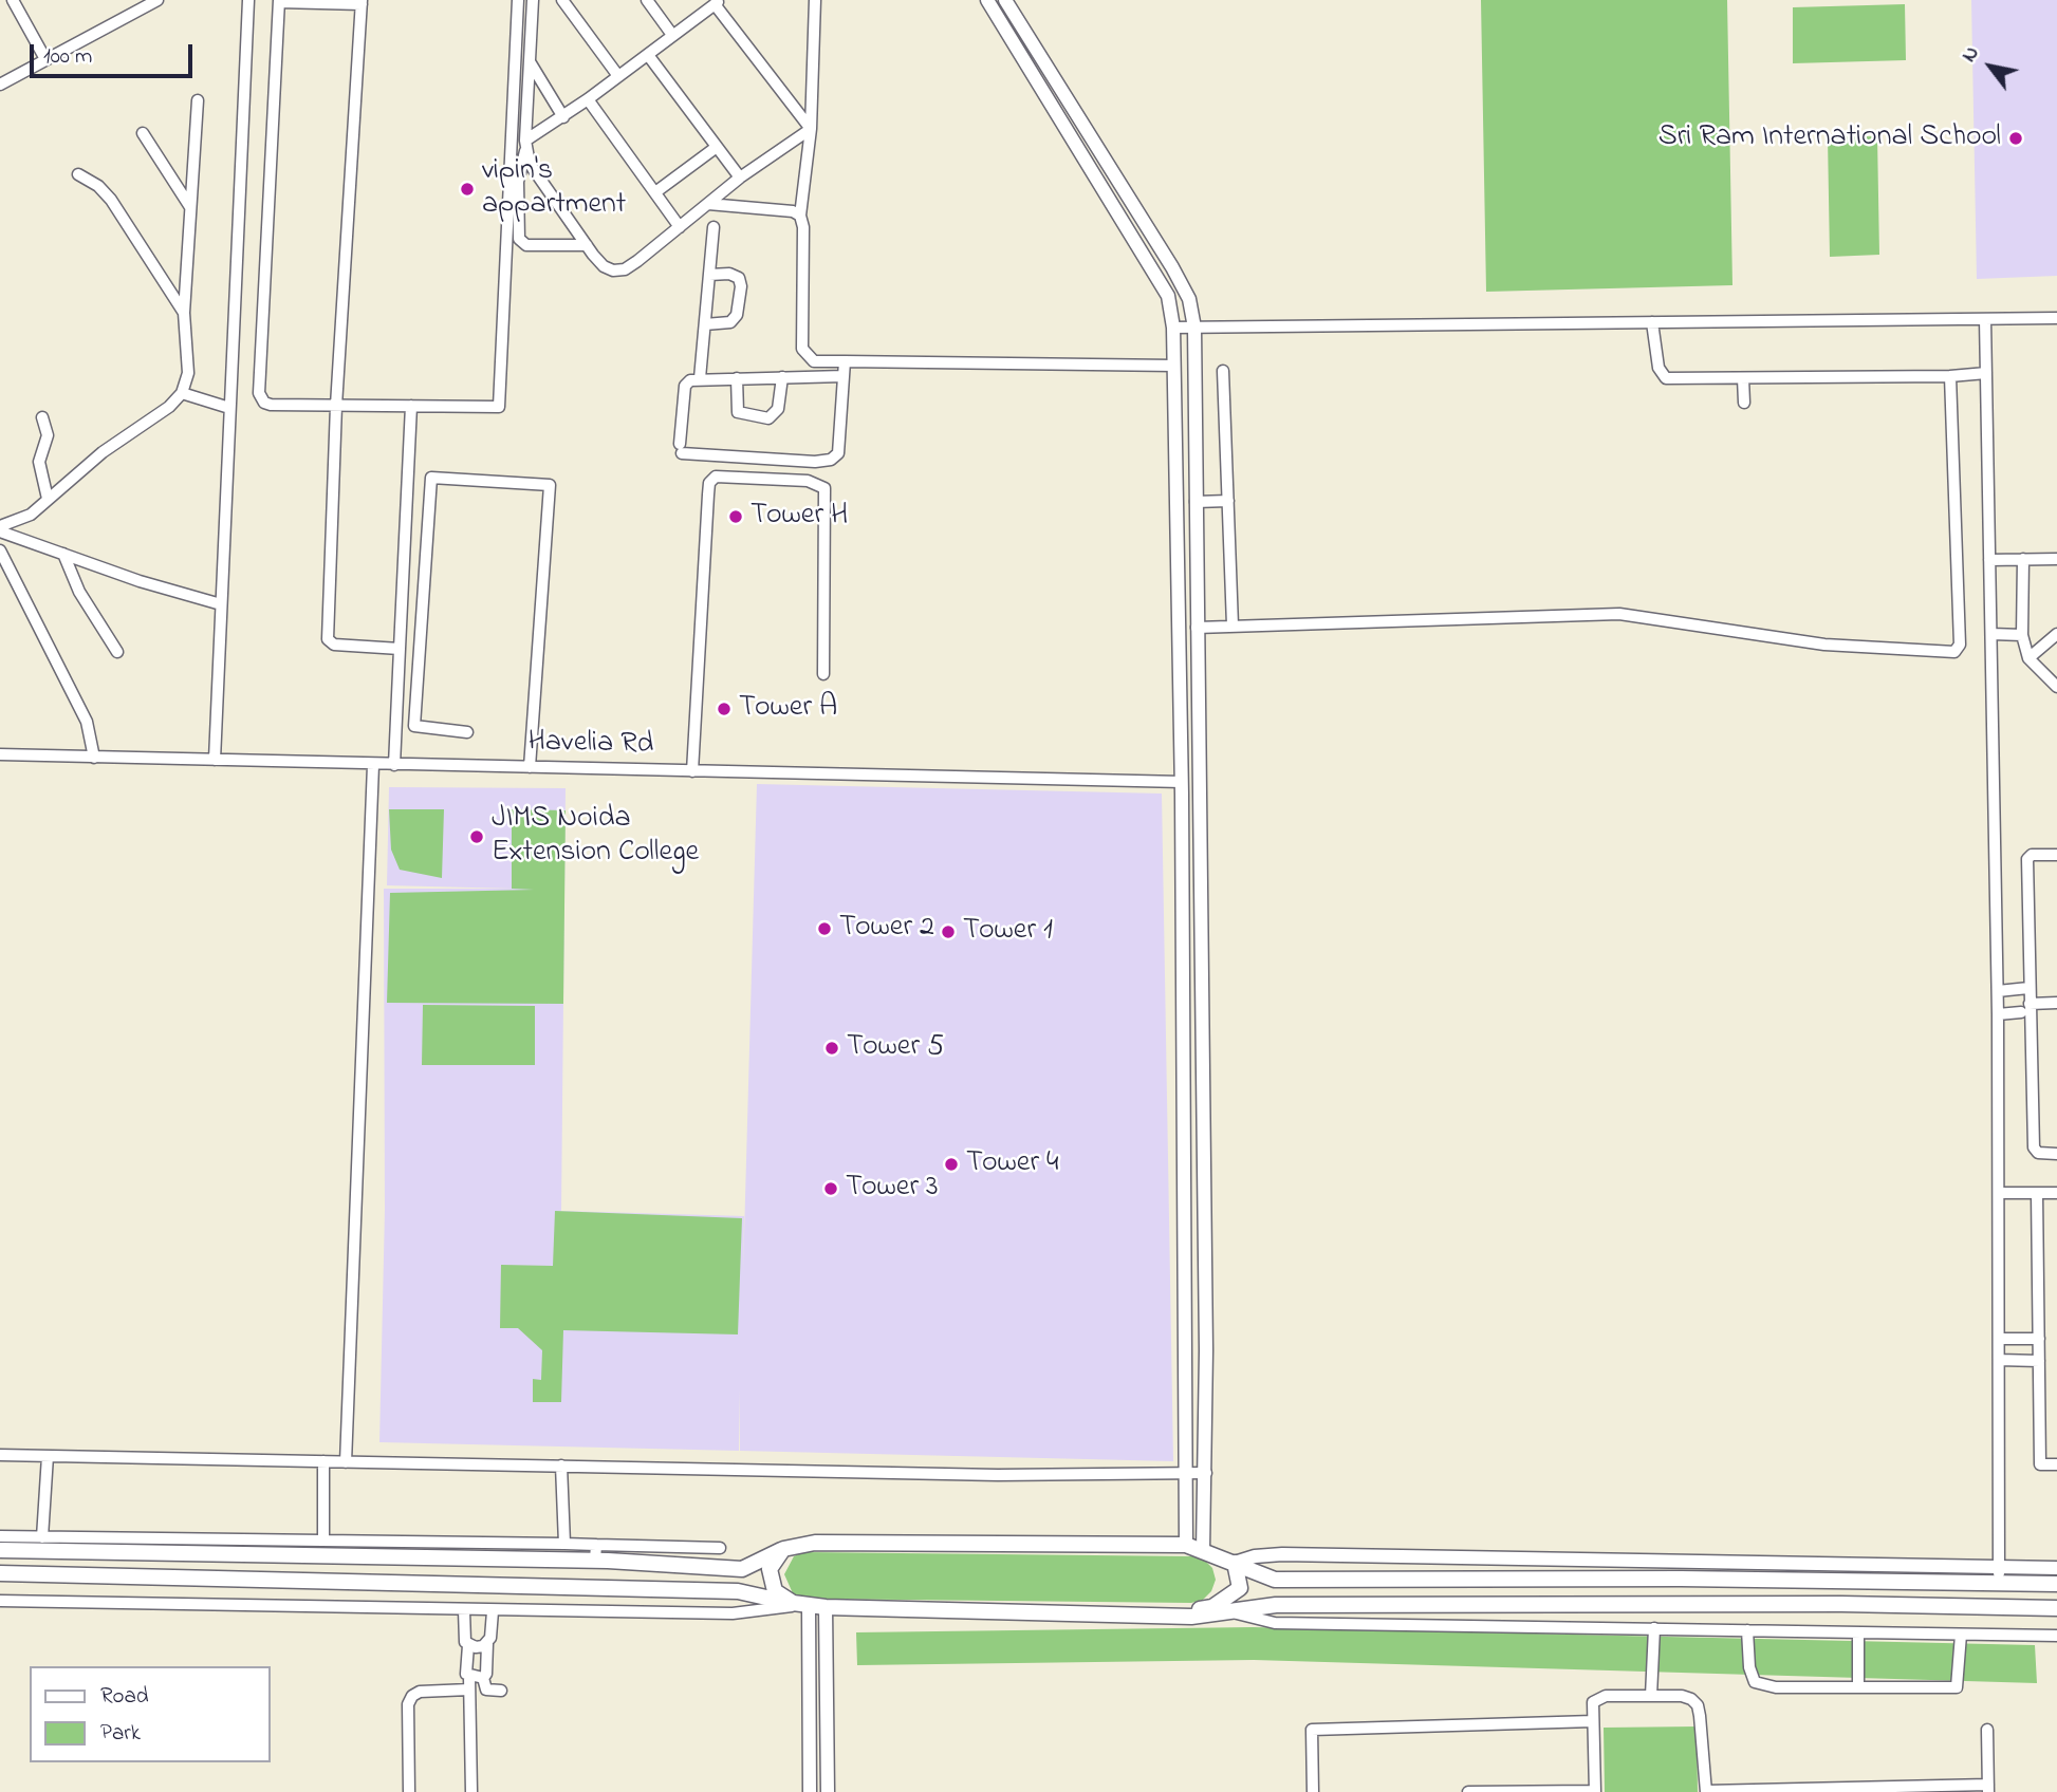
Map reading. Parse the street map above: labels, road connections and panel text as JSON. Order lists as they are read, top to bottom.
{
  "streets": {
    "street": ["Havelia Rd"]
  },
  "places": [
    "Sri Ram International School",
    "vipin's appartment",
    "Tower H",
    "Tower A",
    "JIMS Noida Extension College",
    "Tower 2",
    "Tower 1",
    "Tower 5",
    "Tower 4",
    "Tower 3"
  ],
  "legend": ["Road", "Park"],
  "scale_bar": "100 m",
  "north": "top left"
}
